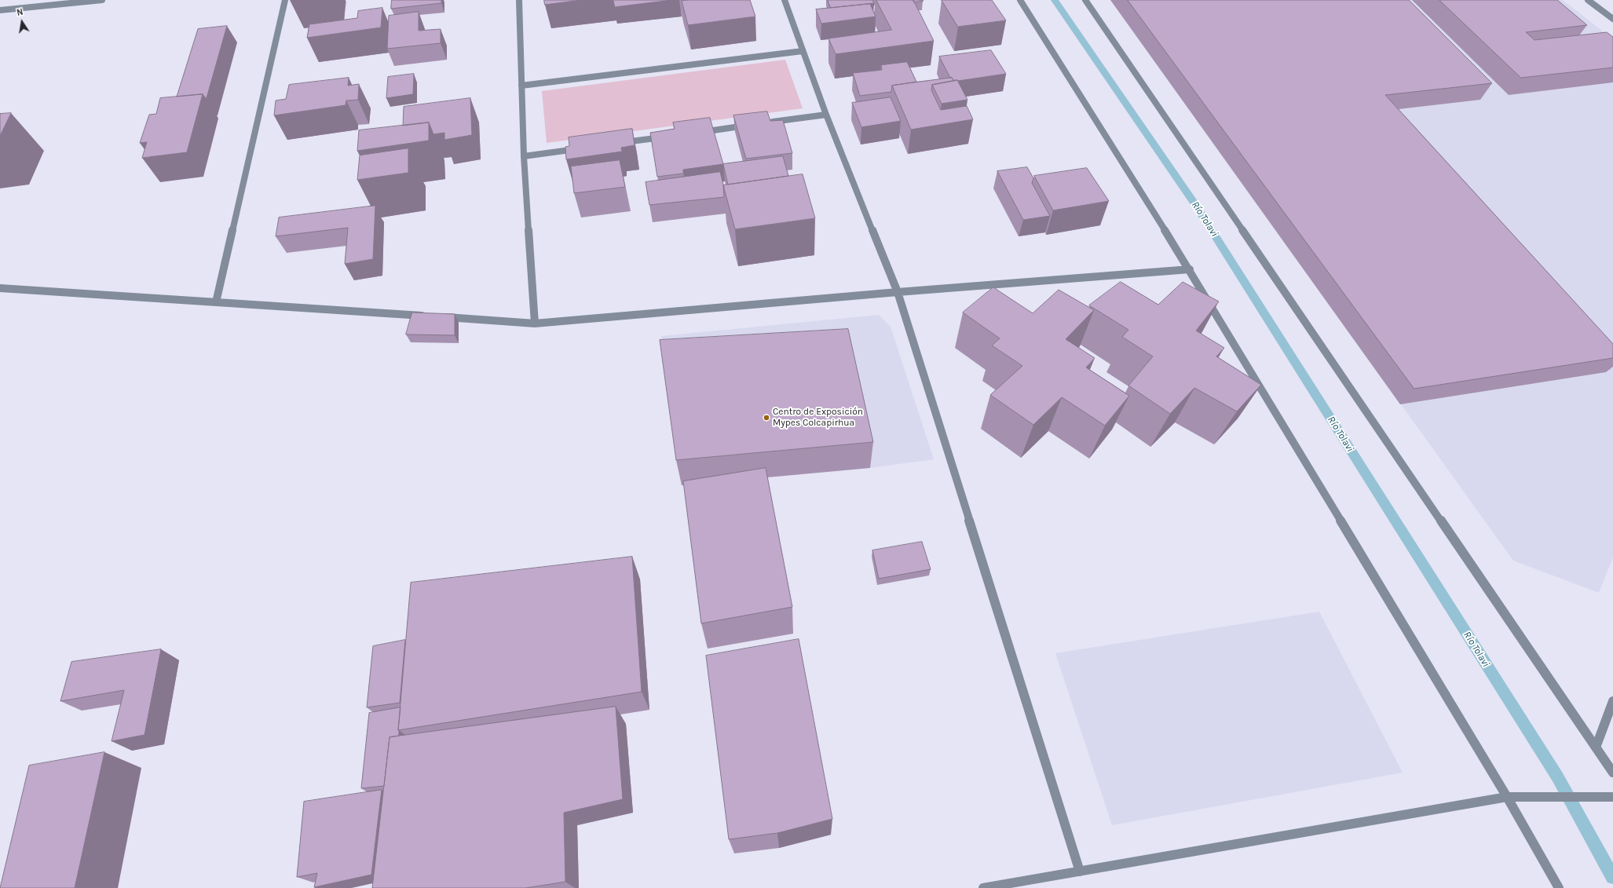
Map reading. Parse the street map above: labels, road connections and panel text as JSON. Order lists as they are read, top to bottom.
{
  "water": ["Río Tolavi"],
  "places": ["Centro de Exposición Mypes Colcapirhua"],
  "north": "top"
}
